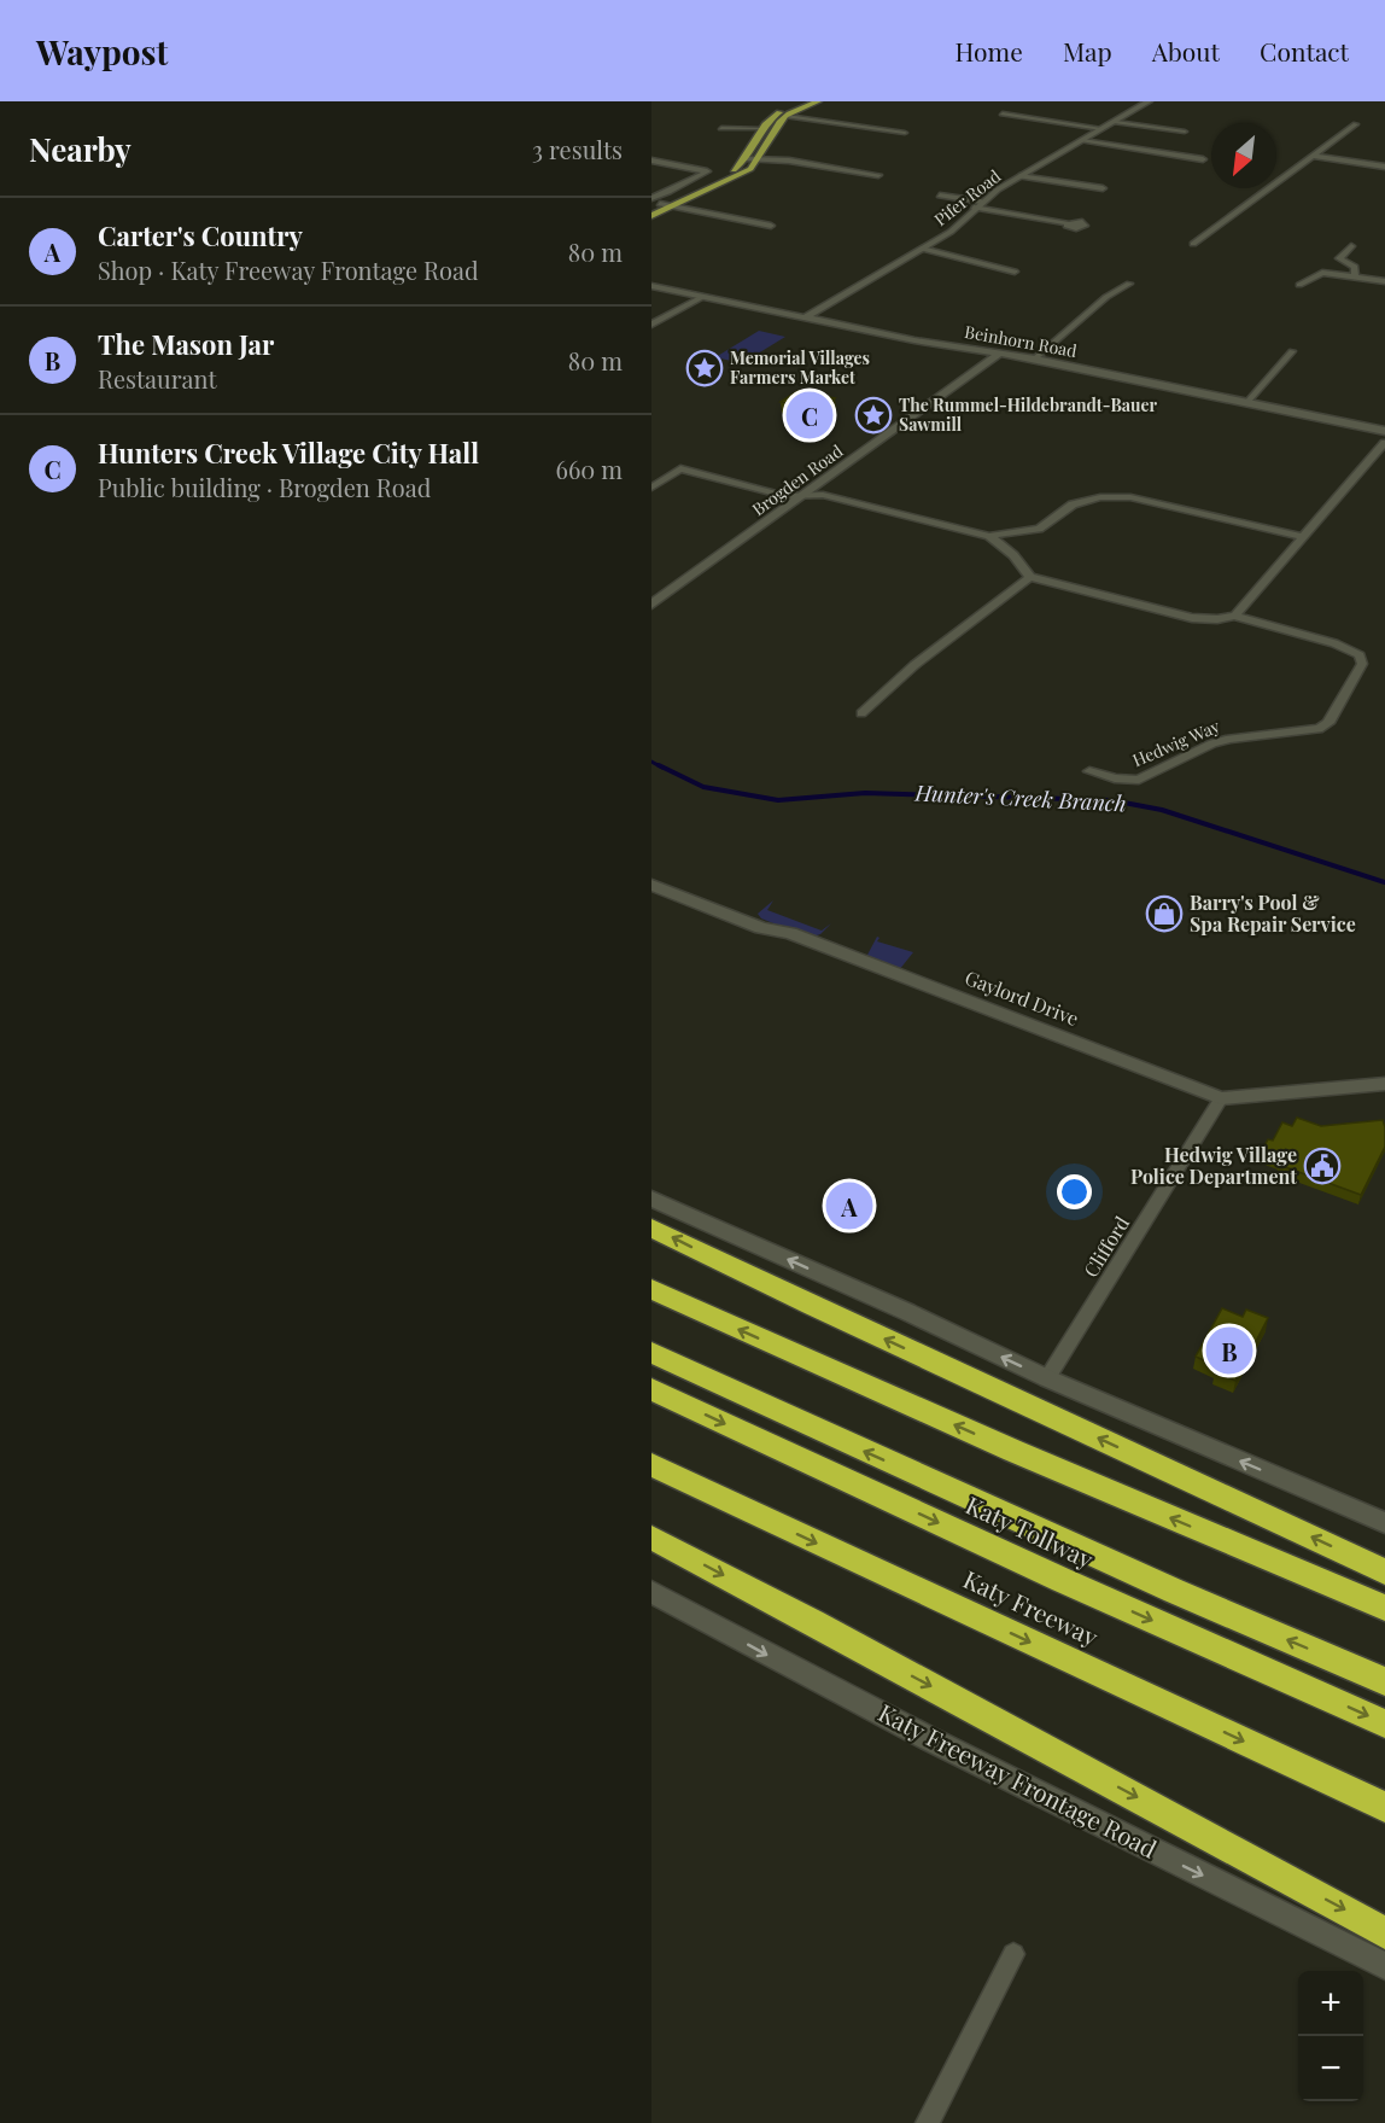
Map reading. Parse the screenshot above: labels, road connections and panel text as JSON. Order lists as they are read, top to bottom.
{
  "streets": {
    "highway": ["Katy Tollway", "Katy Freeway"],
    "street": [
      "Pifer Road",
      "Beinhorn Road",
      "Brogden Road",
      "Hedwig Way",
      "Gaylord Drive",
      "Clifford",
      "Katy Freeway Frontage Road"
    ]
  },
  "crossings": [
    ["Pifer Road", "Beinhorn Road"],
    ["Beinhorn Road", "Brogden Road"],
    ["Gaylord Drive", "Clifford"]
  ],
  "one_way": ["Katy Freeway Frontage Road"],
  "water": ["Hunter's Creek Branch"],
  "places": {
    "place": ["Memorial Villages Farmers Market", "The Rummel-Hildebrandt-Bauer Sawmill"],
    "shop": ["Barry's Pool & Spa Repair Service"],
    "public building": ["Hedwig Village Police Department"]
  },
  "north": "bottom left",
  "page": {
    "header": "Waypost",
    "nav": [
      "Home",
      "Map",
      "About",
      "Contact"
    ],
    "heading": ["Nearby", "3 results"],
    "list": [
      {
        "mark": "A",
        "name": "Carter's Country",
        "note": "Shop · Katy Freeway Frontage Road",
        "value": "80 m"
      },
      {
        "mark": "B",
        "name": "The Mason Jar",
        "note": "Restaurant",
        "value": "80 m"
      },
      {
        "mark": "C",
        "name": "Hunters Creek Village City Hall",
        "note": "Public building · Brogden Road",
        "value": "660 m"
      }
    ],
    "pins": ["C", "A", "B"],
    "map_buttons": ["+", "−"]
  }
}
